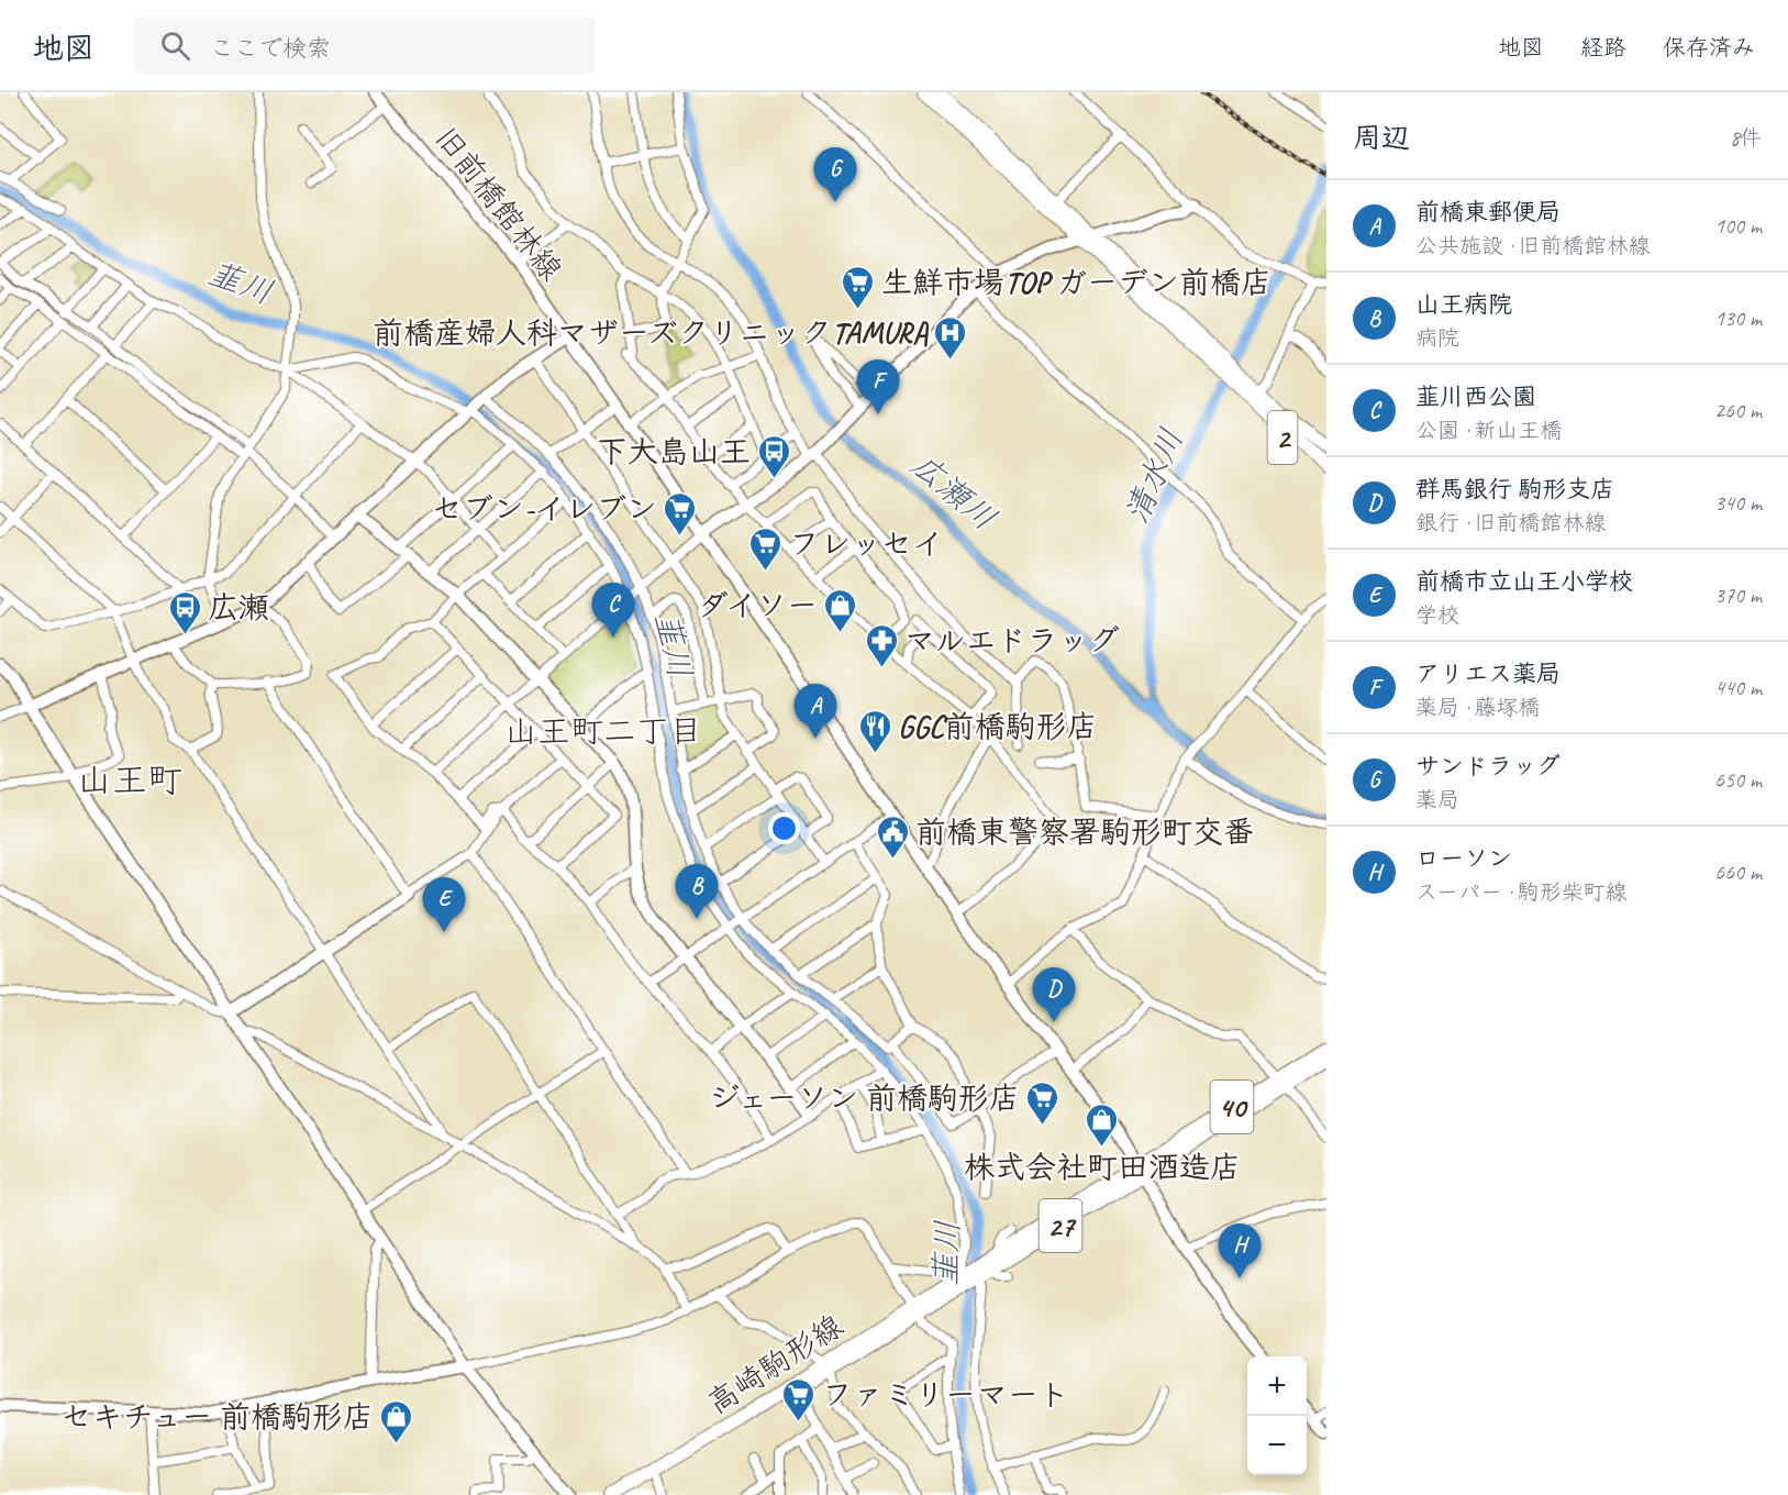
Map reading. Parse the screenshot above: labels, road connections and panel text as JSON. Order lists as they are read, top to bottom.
{
  "streets": {
    "main road": [
      "2",
      "40",
      "27",
      "高崎駒形線"
    ],
    "street": ["旧前橋館林線"]
  },
  "crossings": [
    ["旧前橋館林線", "40"],
    ["旧前橋館林線", "高崎駒形線"],
    ["40", "高崎駒形線"]
  ],
  "districts": ["山王町二丁目", "山王町"],
  "water": ["韮川", "清水川", "広瀬川"],
  "places": {
    "supermarket": [
      "生鮮市場TOP ガーデン前橋店",
      "セブン-イレブン",
      "フレッセイ",
      "ジェーソン 前橋駒形店",
      "ファミリーマート"
    ],
    "hospital": ["前橋産婦人科マザーズクリニックTAMURA"],
    "bus stop": ["下大島山王", "広瀬"],
    "shop": ["ダイソー", "株式会社町田酒造店", "セキチュー 前橋駒形店"],
    "pharmacy": ["マルエドラッグ"],
    "restaurant": ["GGC前橋駒形店"],
    "public building": ["前橋東警察署駒形町交番"]
  },
  "page": {
    "header": "地図",
    "search": "ここで検索",
    "nav": ["地図", "経路", "保存済み"],
    "heading": ["周辺", "8件"],
    "pins": [
      "G",
      "F",
      "C",
      "A",
      "B",
      "E",
      "D",
      "H"
    ],
    "list": [
      {
        "mark": "A",
        "name": "前橋東郵便局",
        "note": "公共施設 · 旧前橋館林線",
        "value": "100 m"
      },
      {
        "mark": "B",
        "name": "山王病院",
        "note": "病院",
        "value": "130 m"
      },
      {
        "mark": "C",
        "name": "韮川西公園",
        "note": "公園 · 新山王橋",
        "value": "260 m"
      },
      {
        "mark": "D",
        "name": "群馬銀行 駒形支店",
        "note": "銀行 · 旧前橋館林線",
        "value": "340 m"
      },
      {
        "mark": "E",
        "name": "前橋市立山王小学校",
        "note": "学校",
        "value": "370 m"
      },
      {
        "mark": "F",
        "name": "アリエス薬局",
        "note": "薬局 · 藤塚橋",
        "value": "440 m"
      },
      {
        "mark": "G",
        "name": "サンドラッグ",
        "note": "薬局",
        "value": "650 m"
      },
      {
        "mark": "H",
        "name": "ローソン",
        "note": "スーパー · 駒形柴町線",
        "value": "660 m"
      }
    ],
    "map_buttons": ["+", "−"]
  }
}
